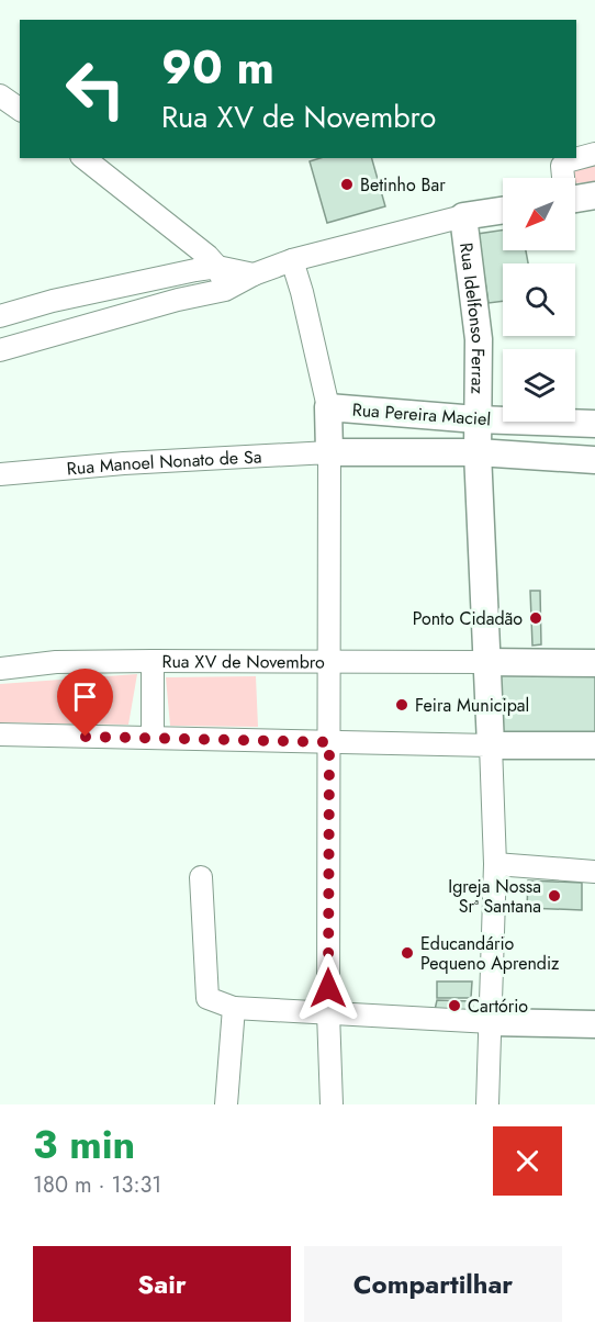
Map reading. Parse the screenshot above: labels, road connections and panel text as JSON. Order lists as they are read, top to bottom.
{
  "streets": {
    "street": [
      "Rua Idelfonso Ferraz",
      "Rua Pereira Maciel",
      "Rua Manoel Nonato de Sa",
      "Rua XV de Novembro"
    ]
  },
  "crossings": [
    ["Rua Idelfonso Ferraz", "Rua Pereira Maciel"],
    ["Rua Pereira Maciel", "Rua Manoel Nonato de Sa"]
  ],
  "places": [
    "Betinho Bar",
    "Ponto Cidadão",
    "Feira Municipal",
    "Igreja Nossa Srª Santana",
    "Educandário Pequeno Aprendiz",
    "Cartório"
  ],
  "north": "bottom left",
  "page": {
    "turn": ["90 m", "Rua XV de Novembro"],
    "heading": ["3 min", "180 m · 13:31"],
    "buttons": ["Sair", "Compartilhar"]
  }
}
